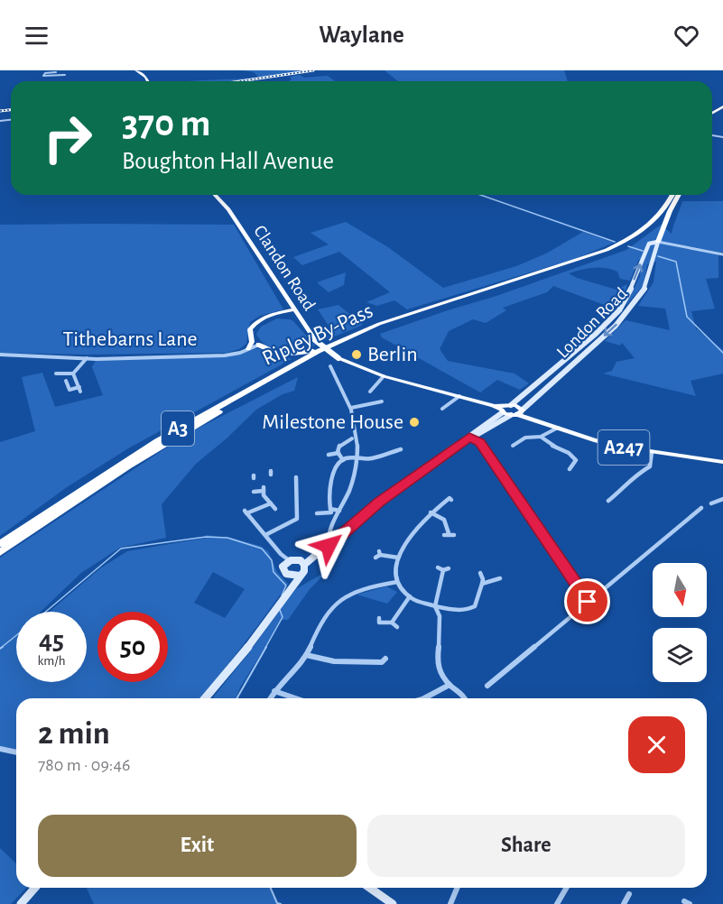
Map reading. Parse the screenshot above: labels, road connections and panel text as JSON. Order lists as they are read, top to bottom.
{
  "streets": {
    "highway": ["Ripley By-Pass", "A3"],
    "main road": ["Clandon Road", "London Road", "A247"],
    "street": ["Tithebarns Lane"]
  },
  "crossings": [
    ["Clandon Road", "London Road"],
    ["London Road", "A247"],
    ["Ripley By-Pass", "A3"]
  ],
  "places": ["Berlin", "Milestone House"],
  "north": "bottom",
  "page": {
    "header": "Waylane",
    "turn": ["370 m", "Boughton Hall Avenue"],
    "speed": "45 km/h",
    "limit": "50",
    "heading": ["2 min", "780 m · 09:46"],
    "buttons": ["Exit", "Share"]
  }
}
